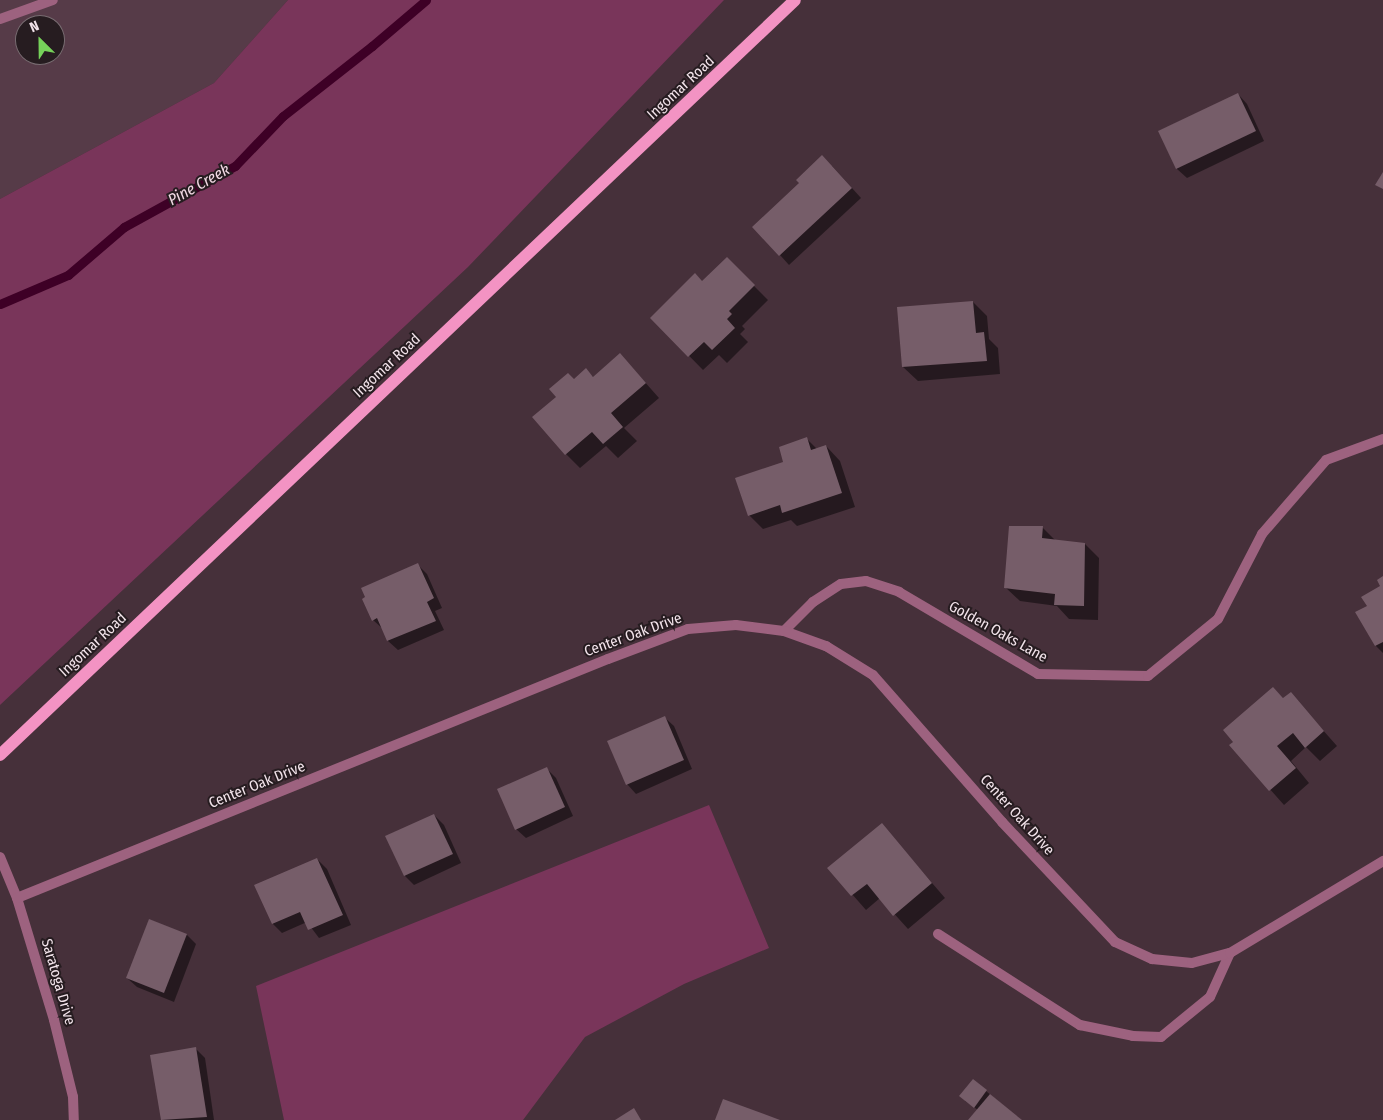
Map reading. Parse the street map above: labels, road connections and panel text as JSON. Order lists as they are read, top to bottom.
{
  "streets": {
    "main road": ["Ingomar Road"],
    "street": ["Golden Oaks Lane", "Center Oak Drive", "Saratoga Drive"]
  },
  "crossings": [
    ["Golden Oaks Lane", "Center Oak Drive"],
    ["Center Oak Drive", "Saratoga Drive"]
  ],
  "water": ["Pine Creek"],
  "north": "top left"
}
